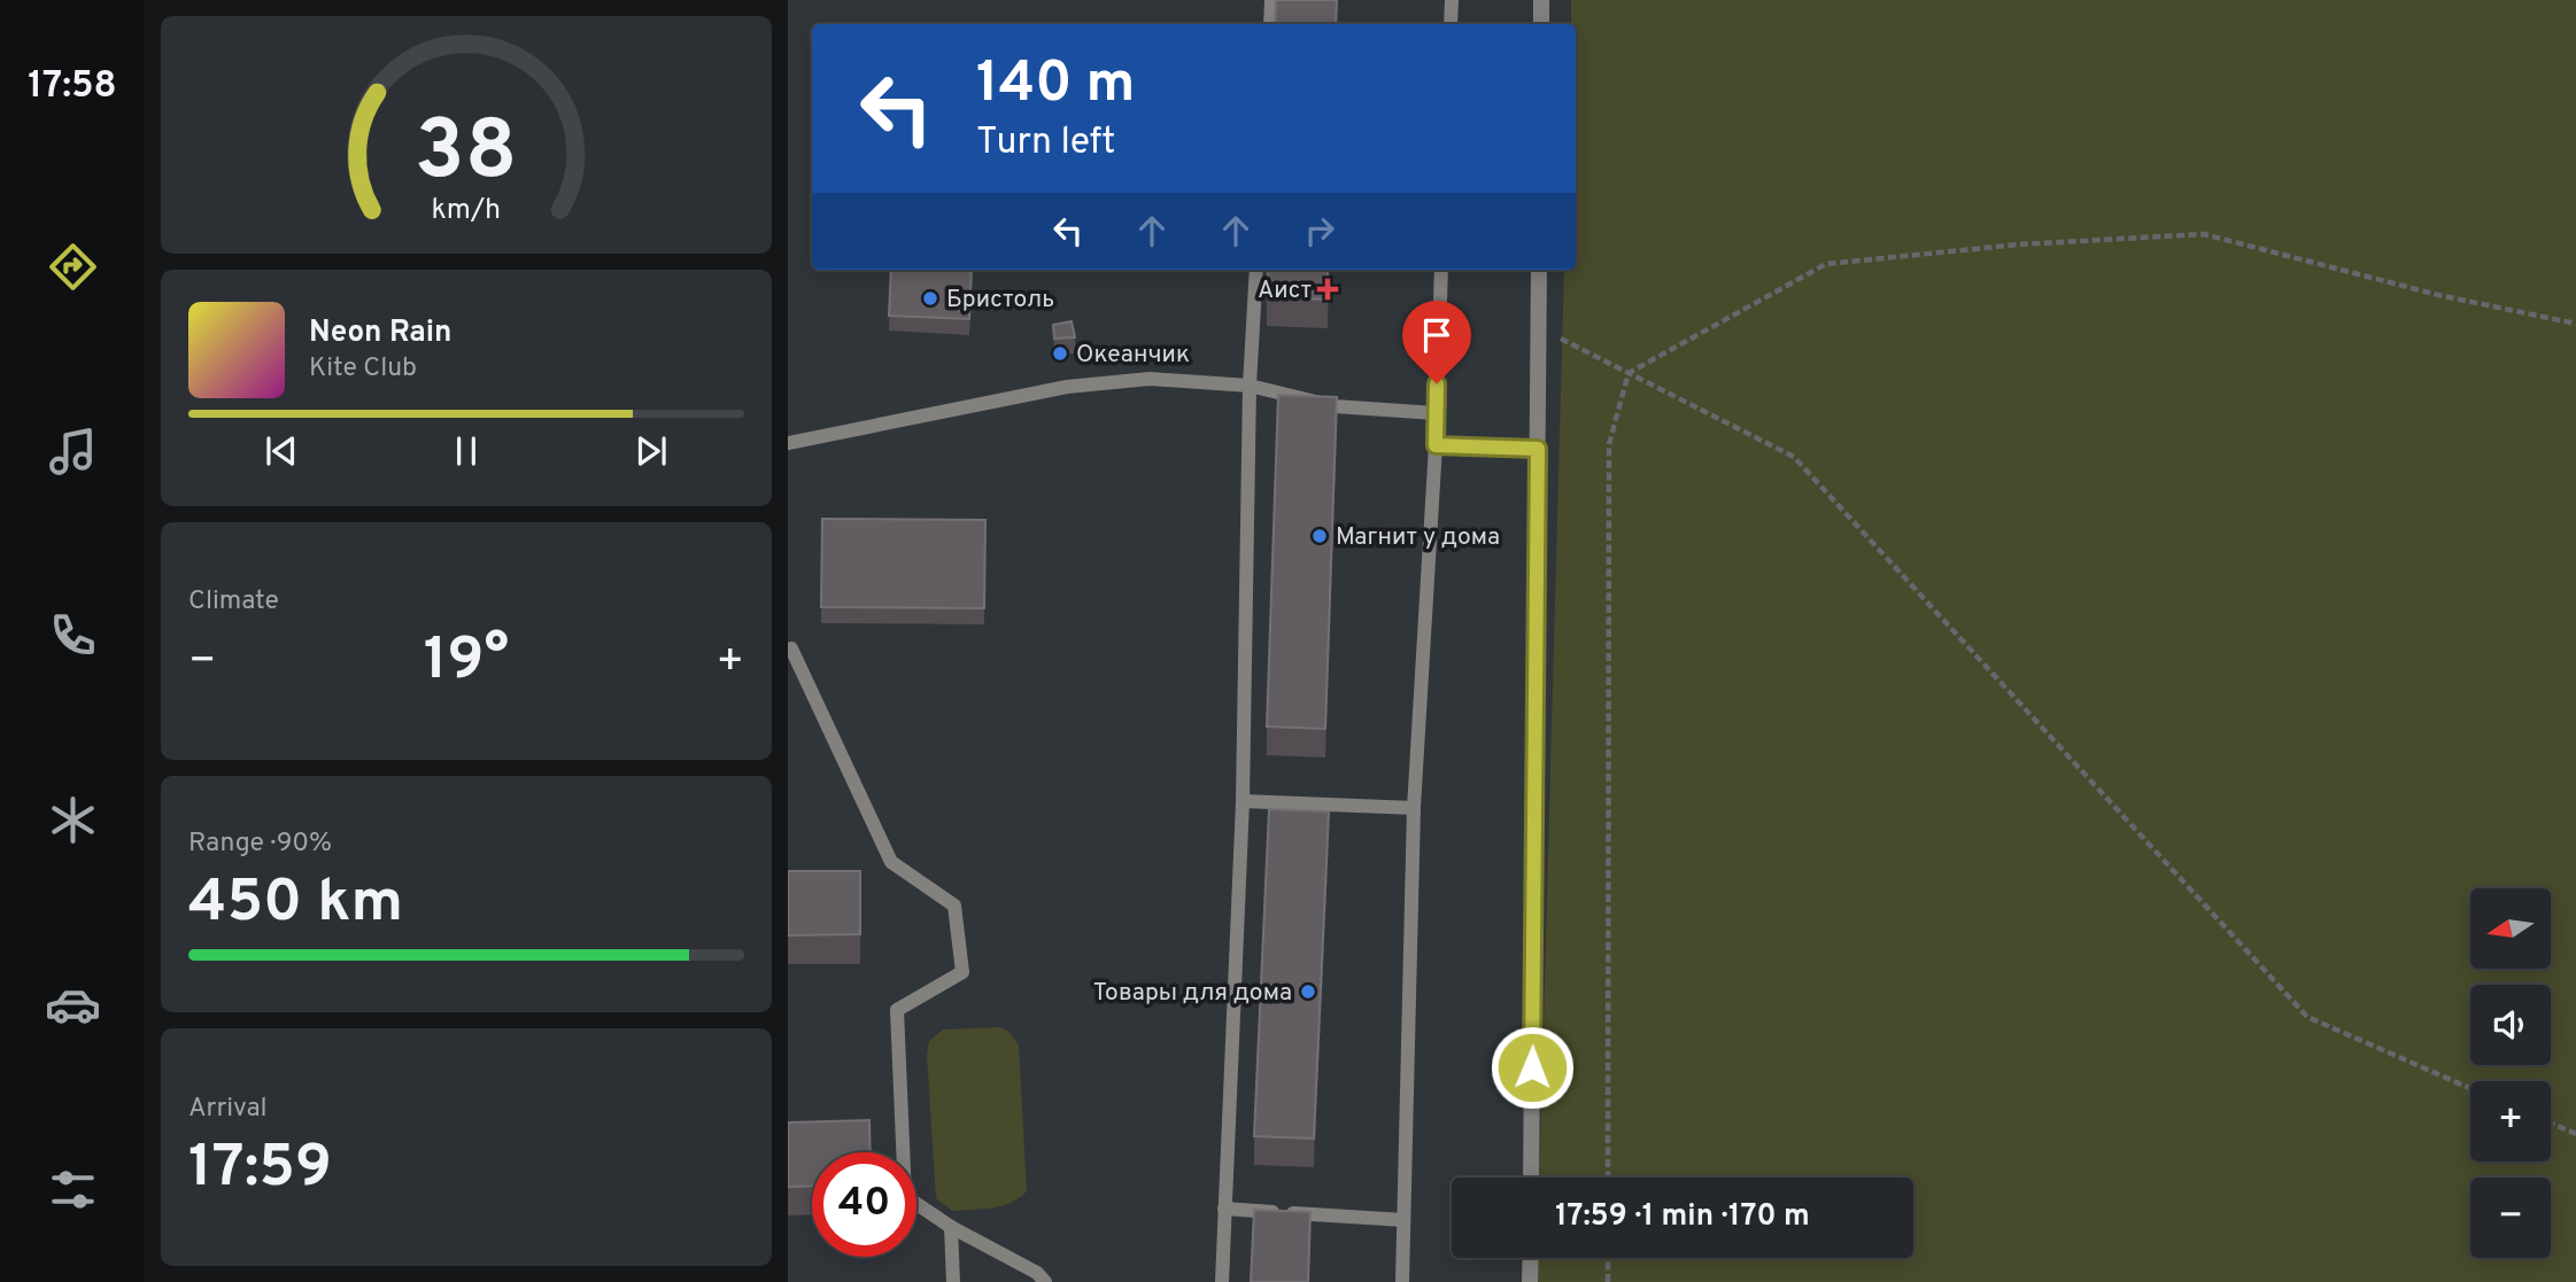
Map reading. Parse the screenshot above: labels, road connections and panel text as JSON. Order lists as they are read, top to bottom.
{
  "places": {
    "health": ["Аист"],
    "other": [
      "Бристоль",
      "Океанчик",
      "Магнит у дома",
      "Товары для дома"
    ]
  },
  "north": "left",
  "page": {
    "tabs": "17:58",
    "turn": ["140 m", "Turn left"],
    "song": ["Neon Rain", "Kite Club"],
    "tile": [
      "Climate",
      ["Range · 90%", "450 km"],
      ["Arrival", "17:59"]
    ],
    "heat": ["−", "19°", "+"],
    "map_buttons": ["+", "−"],
    "limit": "40",
    "trip": "17:59 · 1 min · 170 m",
    "gauge": ["38", "km/h"]
  }
}
